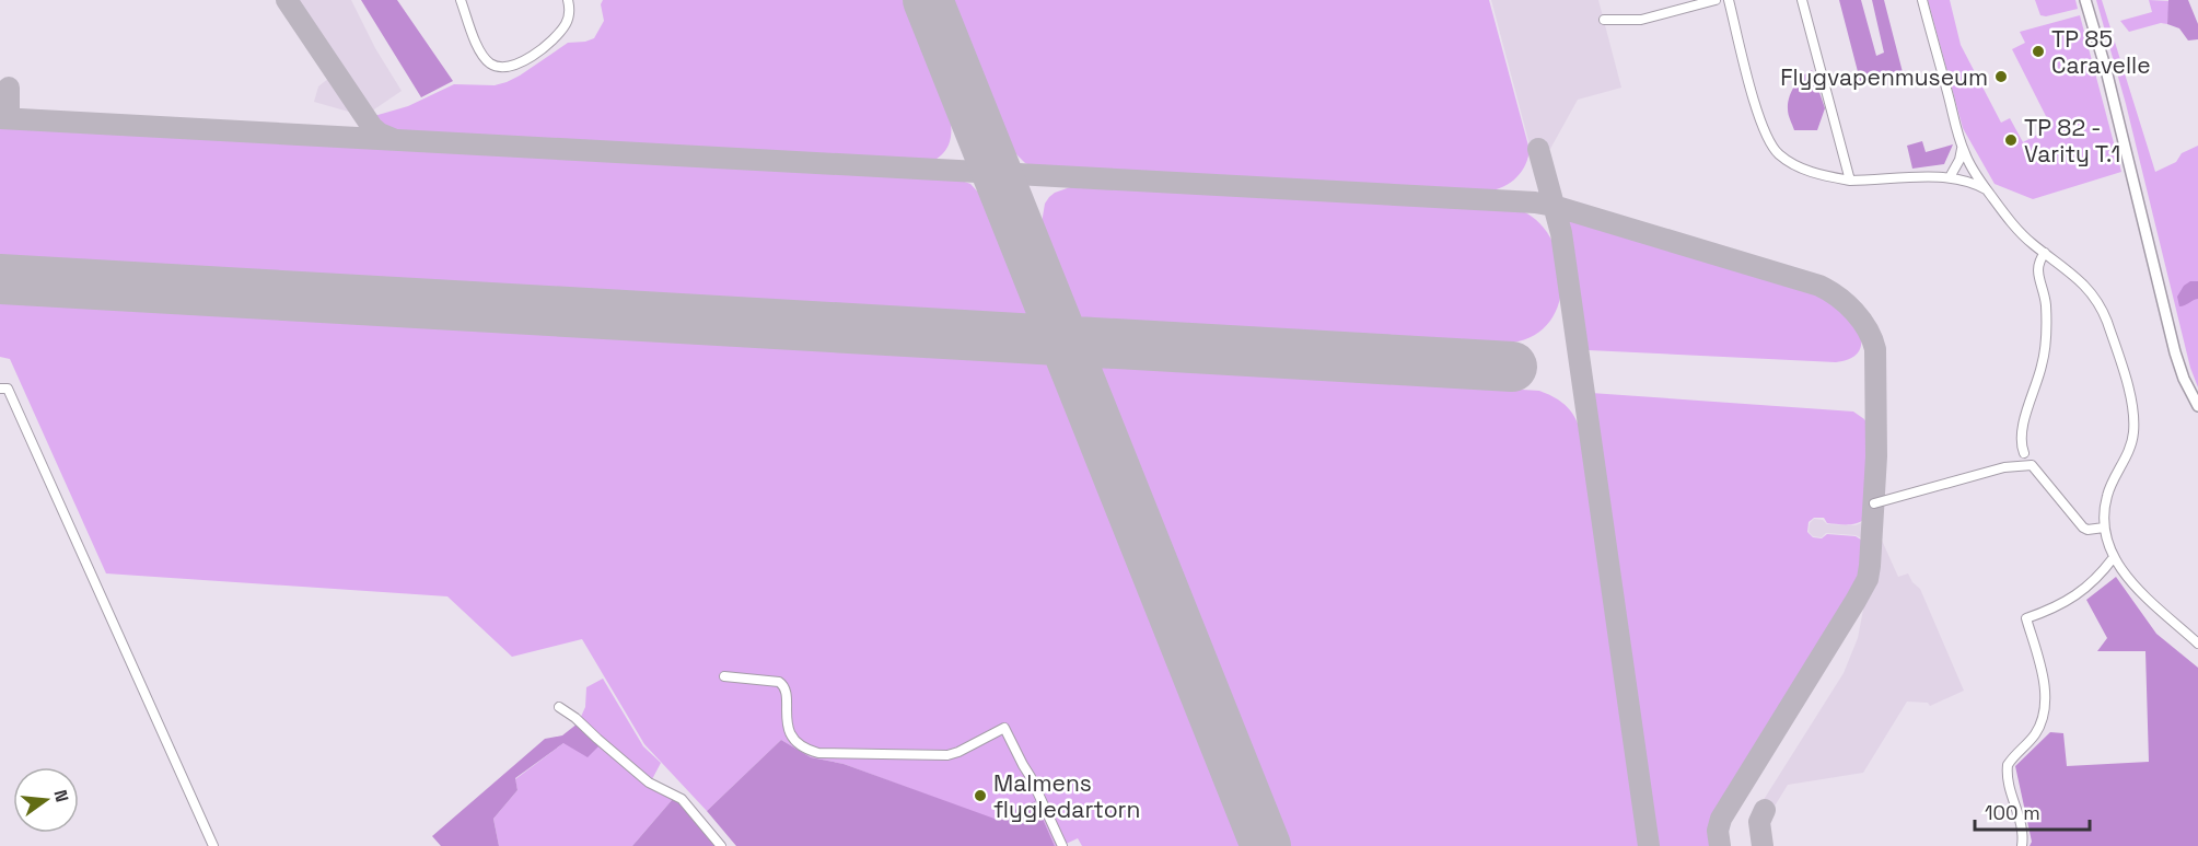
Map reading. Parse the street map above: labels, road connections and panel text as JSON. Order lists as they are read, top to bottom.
{
  "places": [
    "TP 85 Caravelle",
    "Flygvapenmuseum",
    "TP 82 - Varity T.1",
    "Malmens flygledartorn"
  ],
  "scale_bar": "100 m",
  "north": "right"
}
